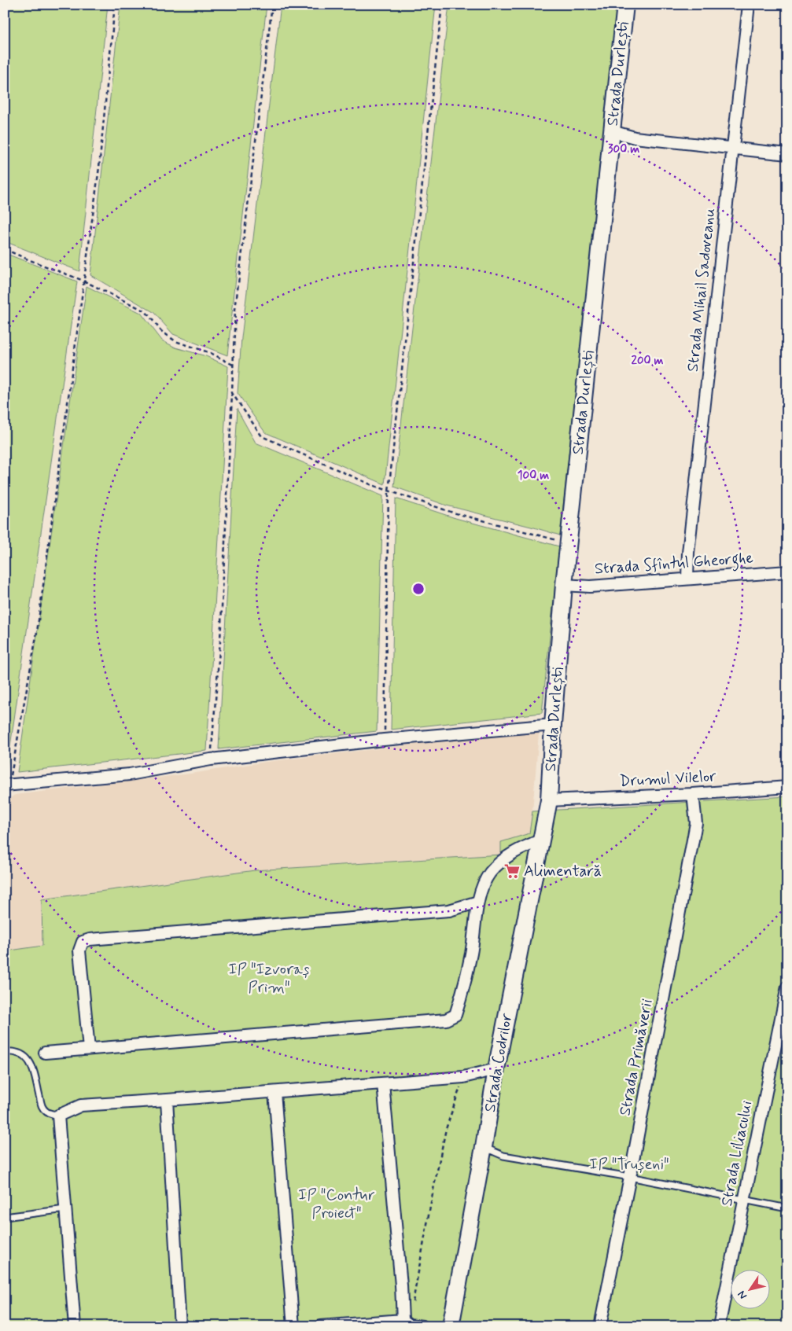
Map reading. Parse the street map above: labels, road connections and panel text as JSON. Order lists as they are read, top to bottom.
{
  "streets": {
    "street": [
      "Strada Durlești",
      "Strada Mihail Sadoveanu",
      "Strada Sfîntul Gheorghe",
      "Drumul Vilelor",
      "Strada Primăverii",
      "Strada Codrilor",
      "Strada Liliacului"
    ]
  },
  "crossings": [
    ["Strada Durlești", "Strada Sfîntul Gheorghe"],
    ["Strada Durlești", "Drumul Vilelor"],
    ["Strada Durlești", "Strada Codrilor"],
    ["Strada Mihail Sadoveanu", "Strada Sfîntul Gheorghe"],
    ["Drumul Vilelor", "Strada Primăverii"],
    ["Drumul Vilelor", "Strada Codrilor"]
  ],
  "parks": ["IP \"Izvoraș Prim\"", "IP \"Trușeni\"", "IP \"Contur Proiect\""],
  "places": {
    "supermarket": ["Alimentară"]
  },
  "north": "bottom left",
  "rings": ["300 m", "200 m", "100 m"]
}
